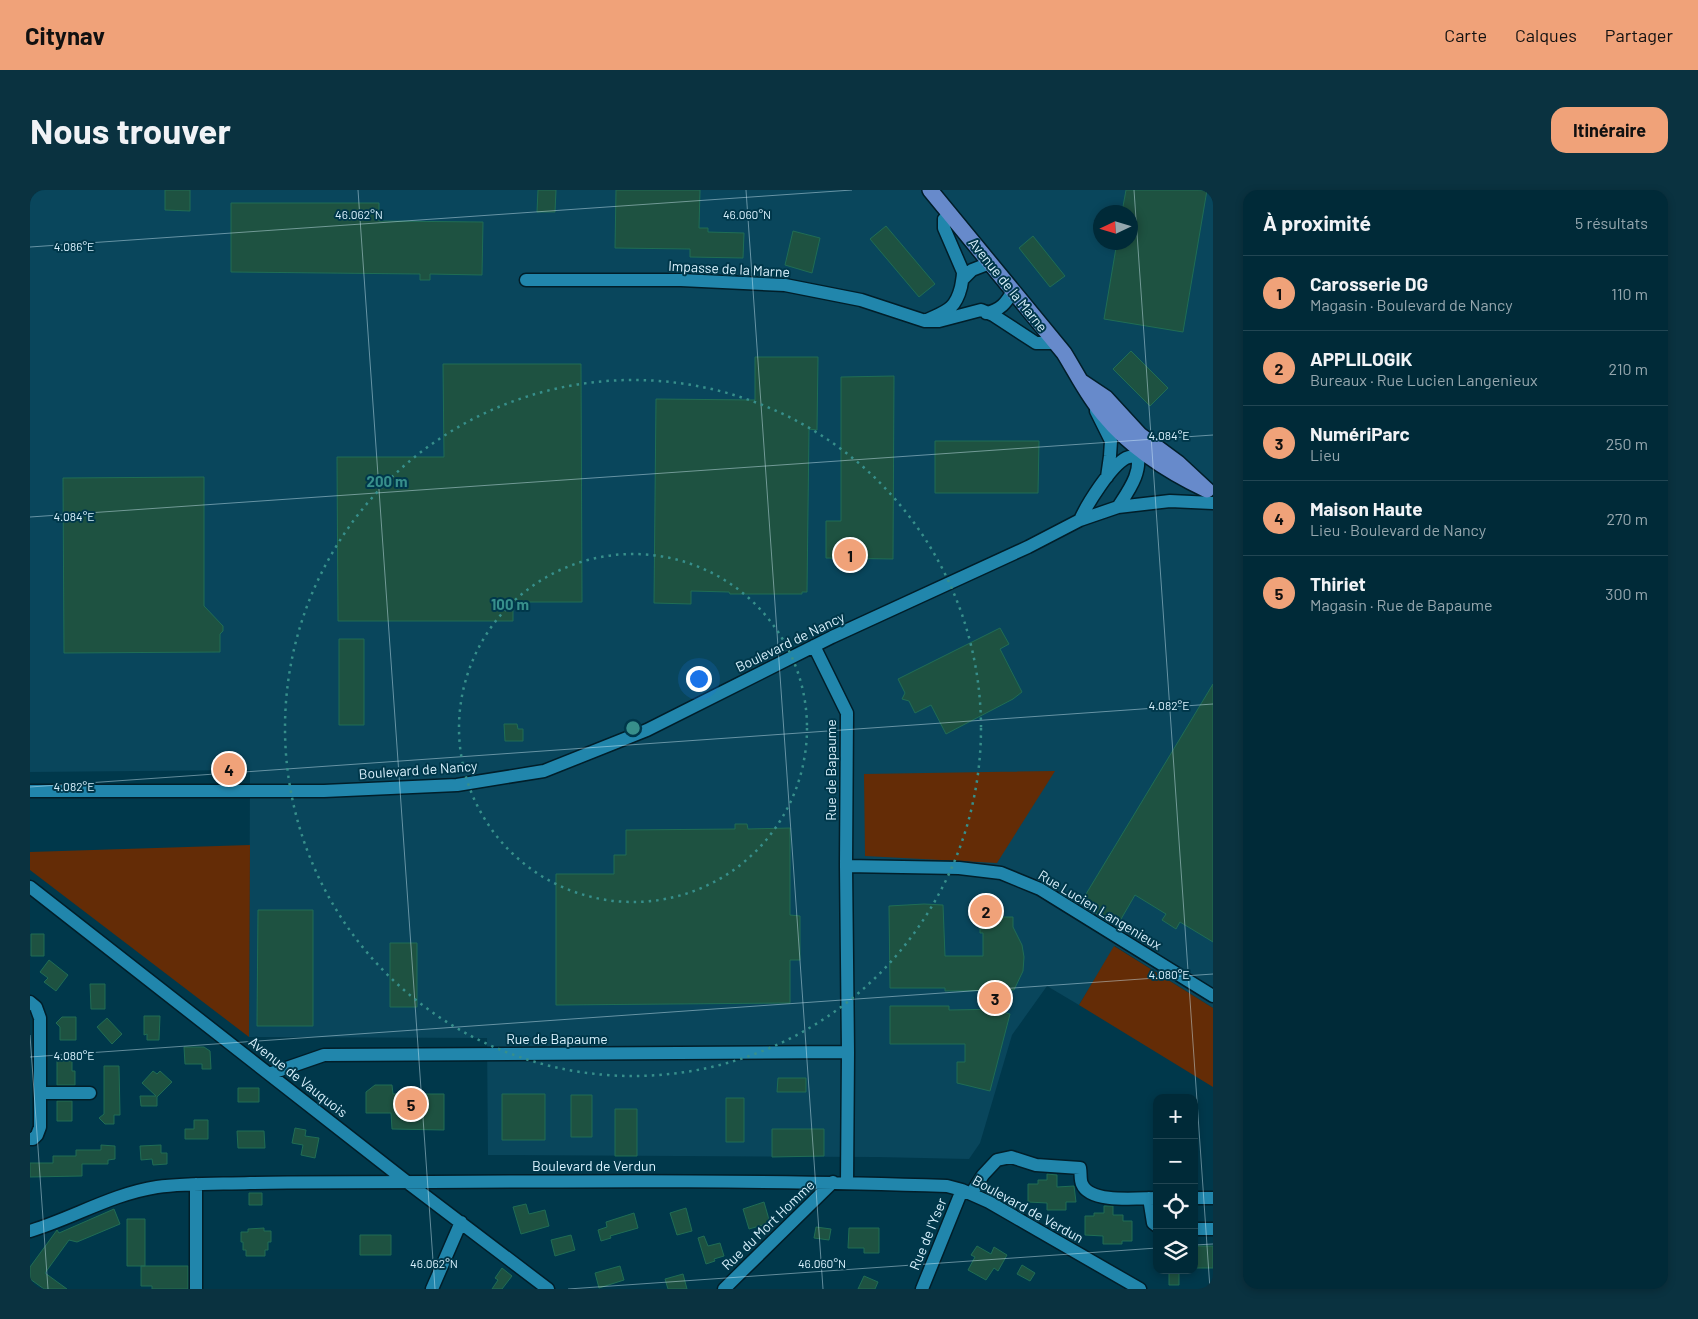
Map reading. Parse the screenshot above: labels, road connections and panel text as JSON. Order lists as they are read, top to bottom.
{
  "streets": {
    "main road": ["Avenue de la Marne"],
    "street": [
      "Impasse de la Marne",
      "Boulevard de Nancy",
      "Rue de Bapaume",
      "Rue Lucien Langenieux",
      "Avenue de Vauquois",
      "Boulevard de Verdun",
      "Rue du Mort Homme",
      "Rue de l'Yser"
    ]
  },
  "crossings": [
    ["Impasse de la Marne", "Avenue de la Marne"],
    ["Avenue de la Marne", "Boulevard de Nancy"],
    ["Boulevard de Nancy", "Rue de Bapaume"],
    ["Rue de Bapaume", "Rue Lucien Langenieux"],
    ["Rue de Bapaume", "Avenue de Vauquois"],
    ["Rue de Bapaume", "Boulevard de Verdun"],
    ["Avenue de Vauquois", "Boulevard de Verdun"],
    ["Boulevard de Verdun", "Rue du Mort Homme"],
    ["Boulevard de Verdun", "Rue de l'Yser"]
  ],
  "north": "left",
  "page": {
    "header": "Citynav",
    "nav": ["Carte", "Calques", "Partager"],
    "buttons": "Itinéraire",
    "title": "Nous trouver",
    "heading": ["À proximité", "5 résultats"],
    "list": [
      {
        "mark": "1",
        "name": "Carosserie DG",
        "note": "Magasin · Boulevard de Nancy",
        "value": "110 m"
      },
      {
        "mark": "2",
        "name": "APPLILOGIK",
        "note": "Bureaux · Rue Lucien Langenieux",
        "value": "210 m"
      },
      {
        "mark": "3",
        "name": "NumériParc",
        "note": "Lieu",
        "value": "250 m"
      },
      {
        "mark": "4",
        "name": "Maison Haute",
        "note": "Lieu · Boulevard de Nancy",
        "value": "270 m"
      },
      {
        "mark": "5",
        "name": "Thiriet",
        "note": "Magasin · Rue de Bapaume",
        "value": "300 m"
      }
    ],
    "pins": [
      "1",
      "4",
      "2",
      "3",
      "5"
    ],
    "map_buttons": ["+", "−"]
  },
  "coordinates": [
    "46.060°N",
    "46.062°N",
    "4.086°E",
    "4.084°E",
    "4.082°E",
    "4.080°E"
  ],
  "rings": ["200 m", "100 m"]
}
